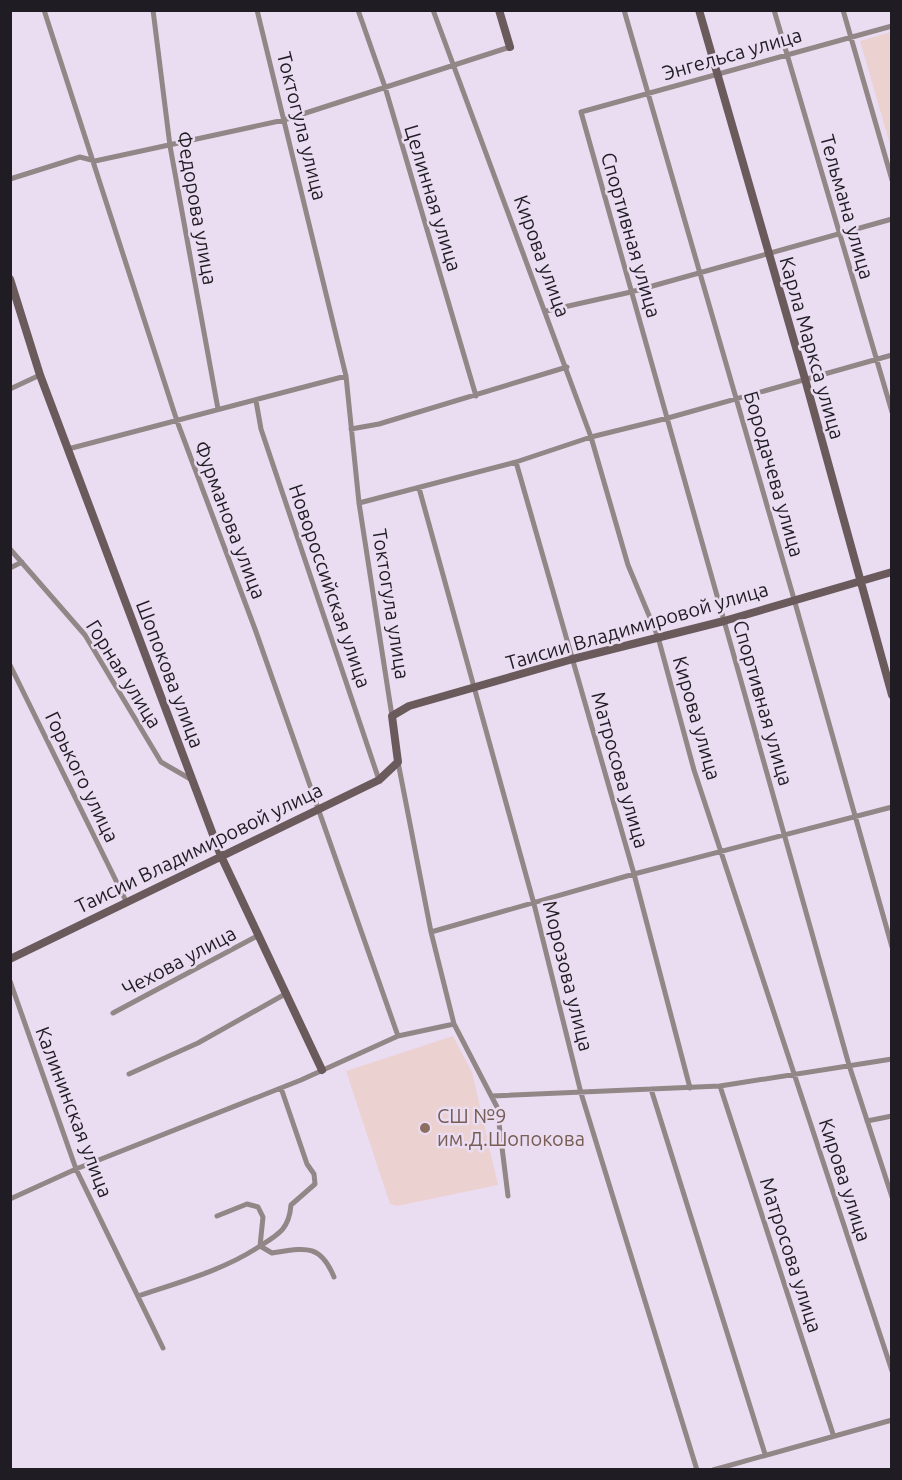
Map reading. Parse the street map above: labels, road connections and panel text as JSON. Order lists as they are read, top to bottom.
{
  "streets": {
    "street": [
      "Энгельса улица",
      "Токтогула улица",
      "Целинная улица",
      "Тельмана улица",
      "Федорова улица",
      "Спортивная улица",
      "Кирова улица",
      "Карла Маркса улица",
      "Бородачева улица",
      "Фурманова улица",
      "Новороссийская улица",
      "Таисии Владимировой улица",
      "Горная улица",
      "Шопокова улица",
      "Матросова улица",
      "Горького улица",
      "Чехова улица",
      "Морозова улица",
      "Калининская улица"
    ]
  },
  "crossings": [
    ["Энгельса улица", "Тельмана улица"],
    ["Энгельса улица", "Спортивная улица"],
    ["Энгельса улица", "Карла Маркса улица"],
    ["Энгельса улица", "Бородачева улица"],
    ["Токтогула улица", "Таисии Владимировой улица"],
    ["Спортивная улица", "Таисии Владимировой улица"],
    ["Кирова улица", "Таисии Владимировой улица"],
    ["Карла Маркса улица", "Таисии Владимировой улица"],
    ["Бородачева улица", "Таисии Владимировой улица"],
    ["Фурманова улица", "Таисии Владимировой улица"],
    ["Новороссийская улица", "Таисии Владимировой улица"],
    ["Таисии Владимировой улица", "Шопокова улица"],
    ["Таисии Владимировой улица", "Матросова улица"],
    ["Таисии Владимировой улица", "Горького улица"],
    ["Таисии Владимировой улица", "Морозова улица"],
    ["Горная улица", "Шопокова улица"],
    ["Шопокова улица", "Чехова улица"]
  ],
  "places": ["СШ №9 им.Д.Шопокова"]
}
